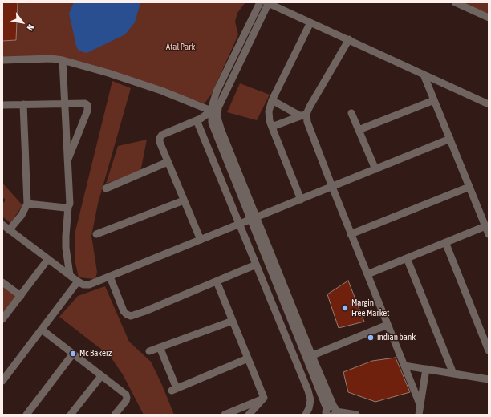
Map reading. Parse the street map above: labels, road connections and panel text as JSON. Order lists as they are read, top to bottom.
{
  "parks": ["Atal Park"],
  "places": ["Margin Free Market", "indian bank", "Mc Bakerz"],
  "north": "bottom right"
}
